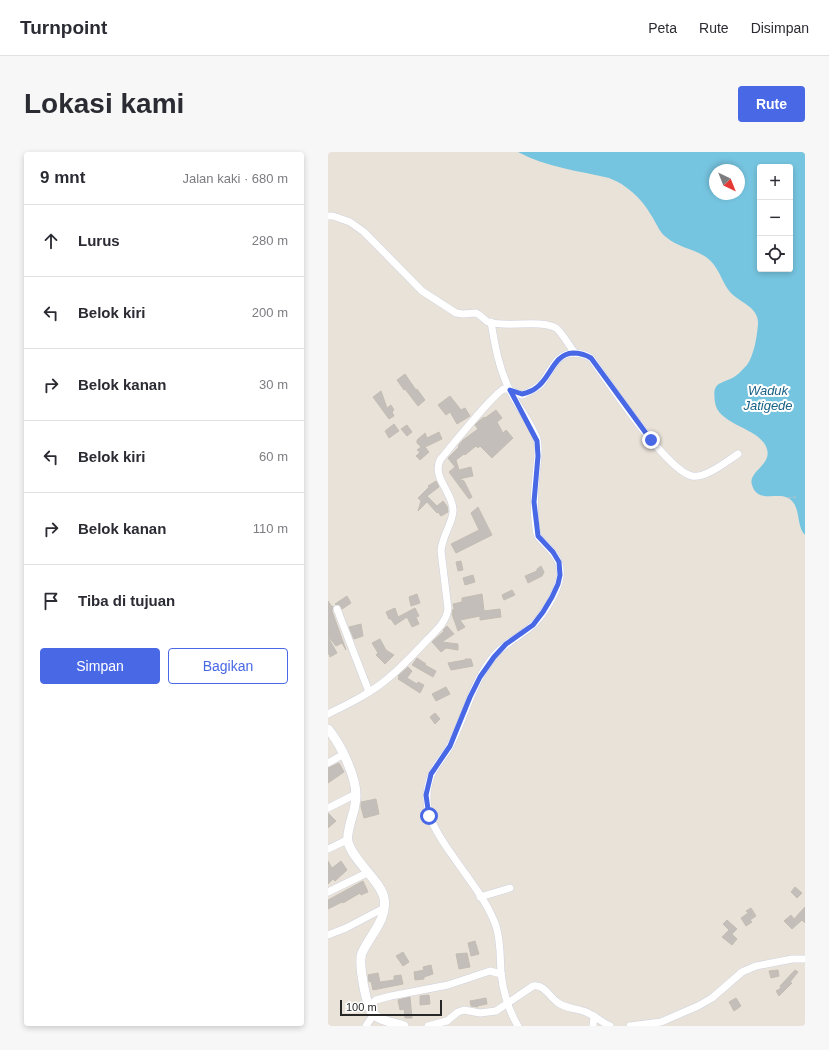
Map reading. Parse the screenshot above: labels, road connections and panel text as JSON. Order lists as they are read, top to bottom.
{
  "water": ["Waduk Jatigede"],
  "scale_bar": "100 m",
  "north": "bottom right",
  "page": {
    "header": "Turnpoint",
    "nav": ["Peta", "Rute", "Disimpan"],
    "buttons": [
      "Rute",
      ["Simpan", "Bagikan"]
    ],
    "title": "Lokasi kami",
    "heading": ["9 mnt", "Jalan kaki · 680 m"],
    "map_buttons": ["+", "−"],
    "list": [
      ["Lurus", "280 m"],
      ["Belok kiri", "200 m"],
      ["Belok kanan", "30 m"],
      ["Belok kiri", "60 m"],
      ["Belok kanan", "110 m"],
      "Tiba di tujuan"
    ],
    "scale": "100 m"
  }
}
